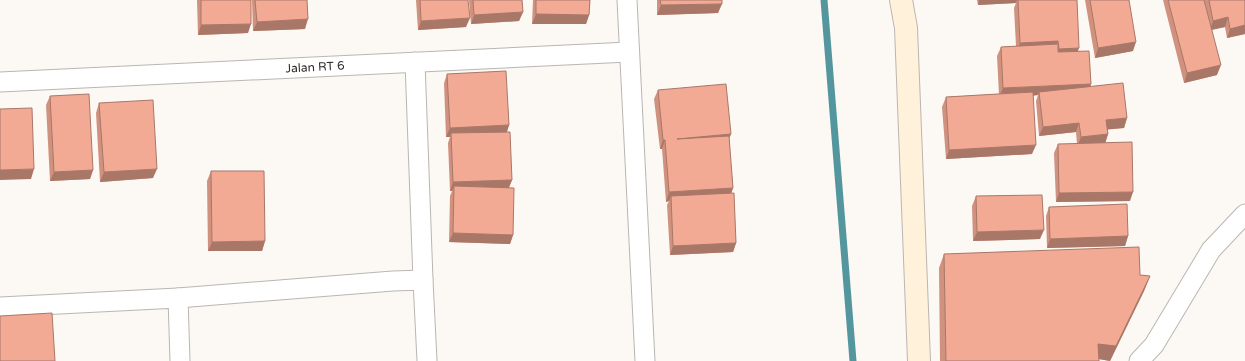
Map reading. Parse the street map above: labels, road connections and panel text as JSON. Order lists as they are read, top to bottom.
{
  "streets": {
    "street": ["Jalan RT 6"]
  }
}
